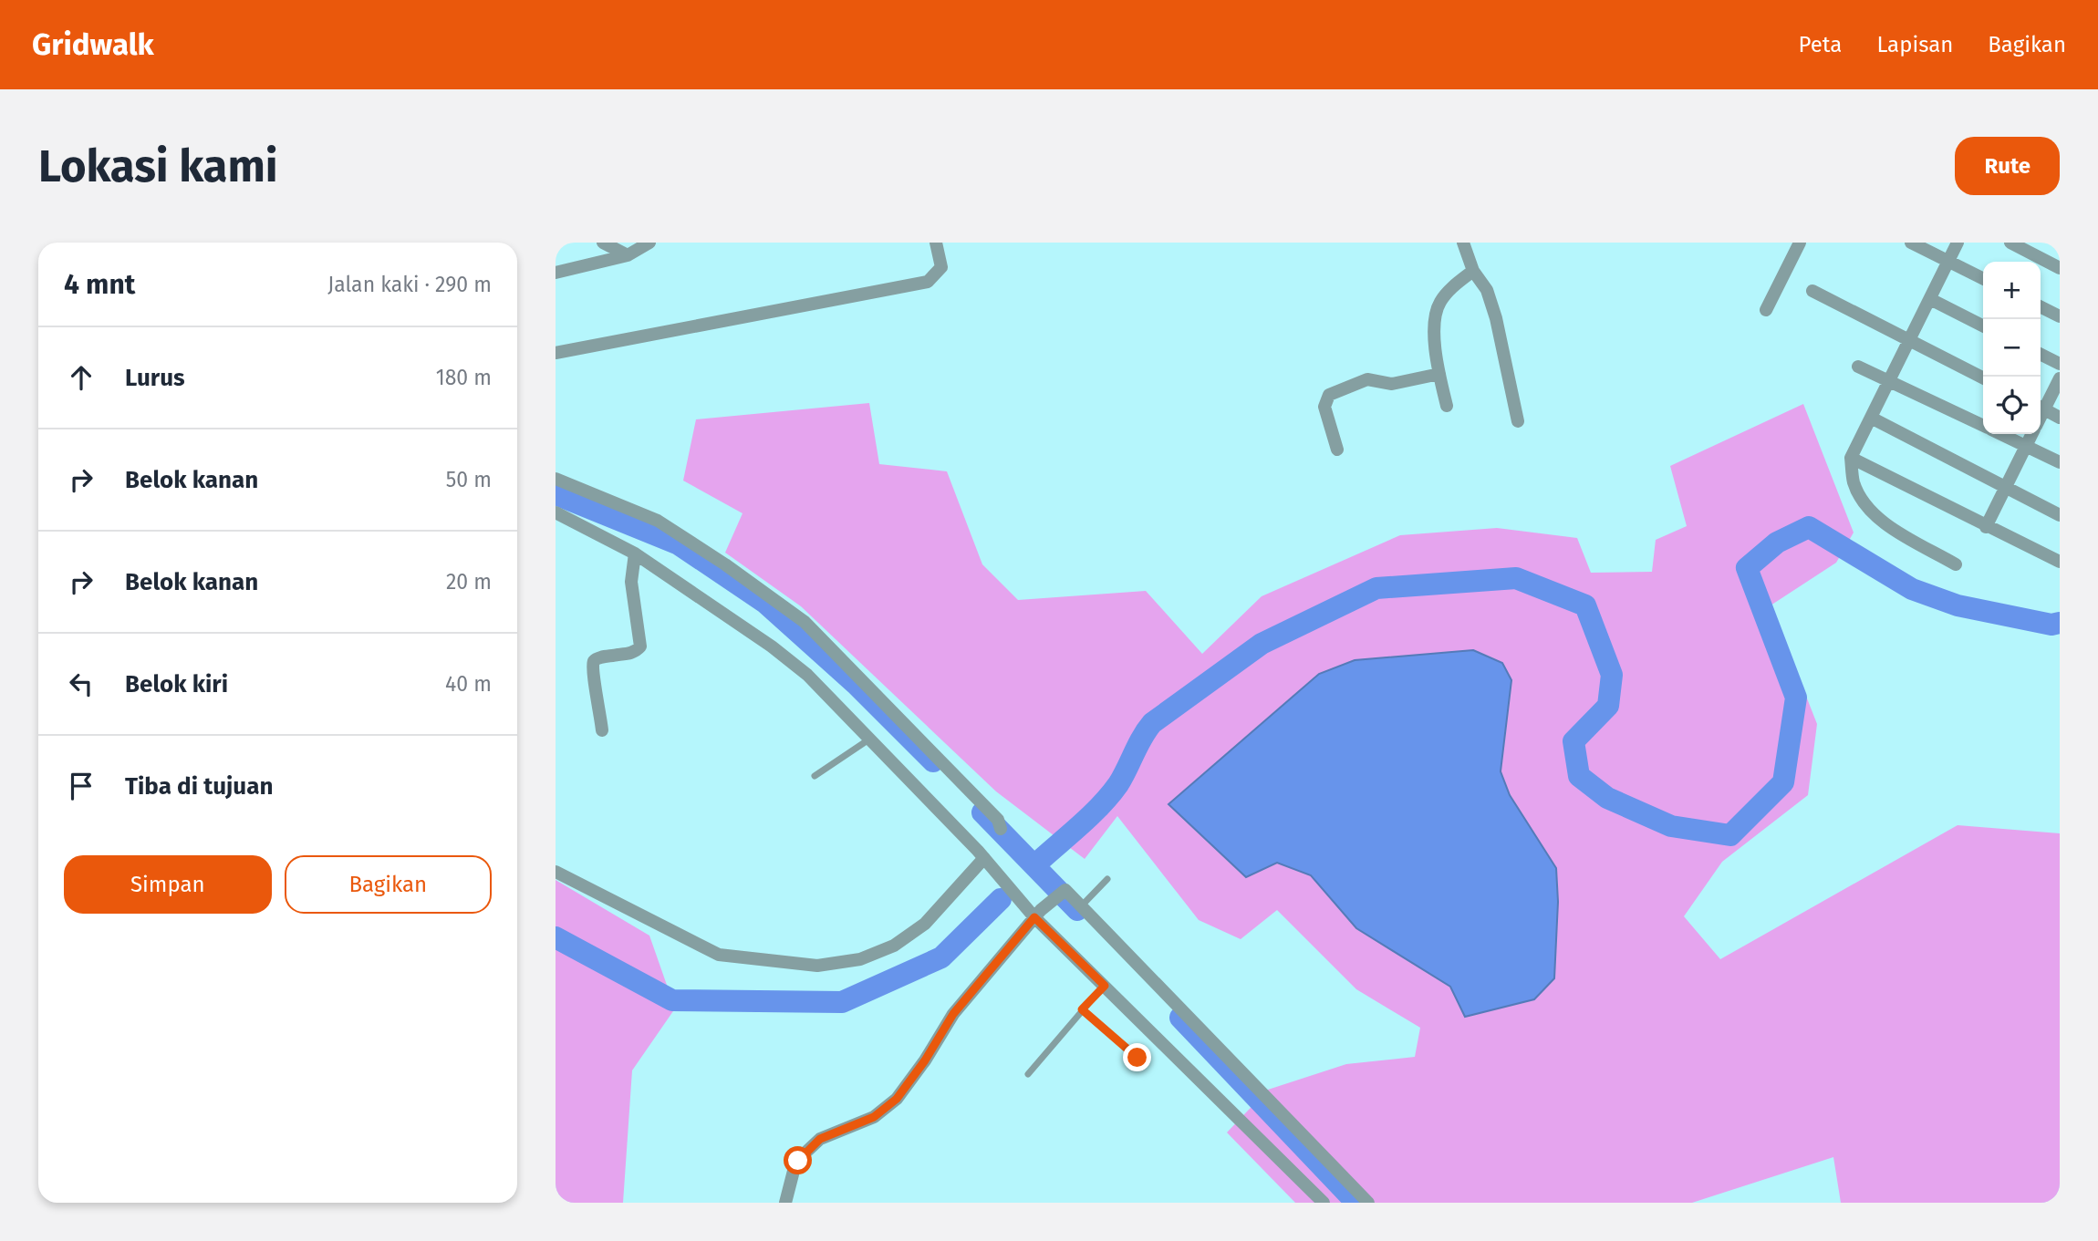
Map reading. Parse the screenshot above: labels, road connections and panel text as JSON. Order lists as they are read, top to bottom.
{
  "page": {
    "header": "Gridwalk",
    "nav": ["Peta", "Lapisan", "Bagikan"],
    "buttons": [
      "Rute",
      ["Simpan", "Bagikan"]
    ],
    "title": "Lokasi kami",
    "heading": ["4 mnt", "Jalan kaki · 290 m"],
    "map_buttons": ["+", "−"],
    "list": [
      ["Lurus", "180 m"],
      ["Belok kanan", "50 m"],
      ["Belok kanan", "20 m"],
      ["Belok kiri", "40 m"],
      "Tiba di tujuan"
    ]
  }
}
